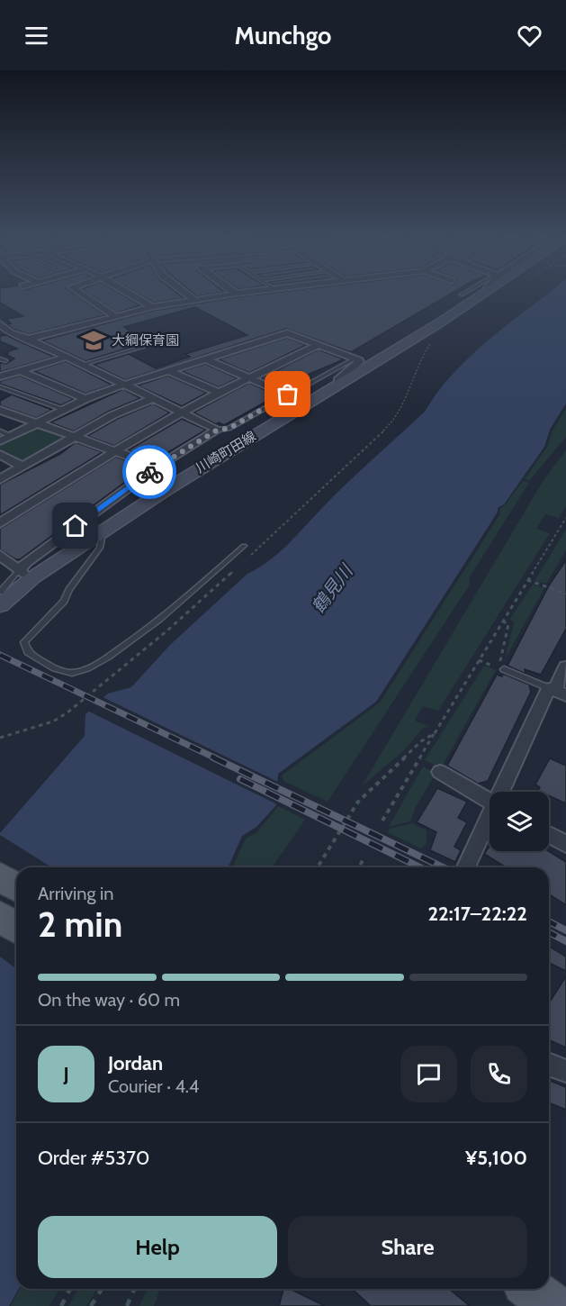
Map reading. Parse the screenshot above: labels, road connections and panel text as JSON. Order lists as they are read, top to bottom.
{
  "streets": {
    "main road": ["川崎町田線"]
  },
  "water": ["鶴見川"],
  "places": {
    "school or university": ["大綱保育園"]
  },
  "page": {
    "header": "Munchgo",
    "heading": ["2 min", "Arriving in", "22:17–22:22"],
    "panel": [
      "Jordan",
      "Courier · 4.4",
      "Order #5370",
      "¥5,100"
    ],
    "bar": "On the way · 60 m",
    "round": "J",
    "buttons": ["Help", "Share"]
  }
}
